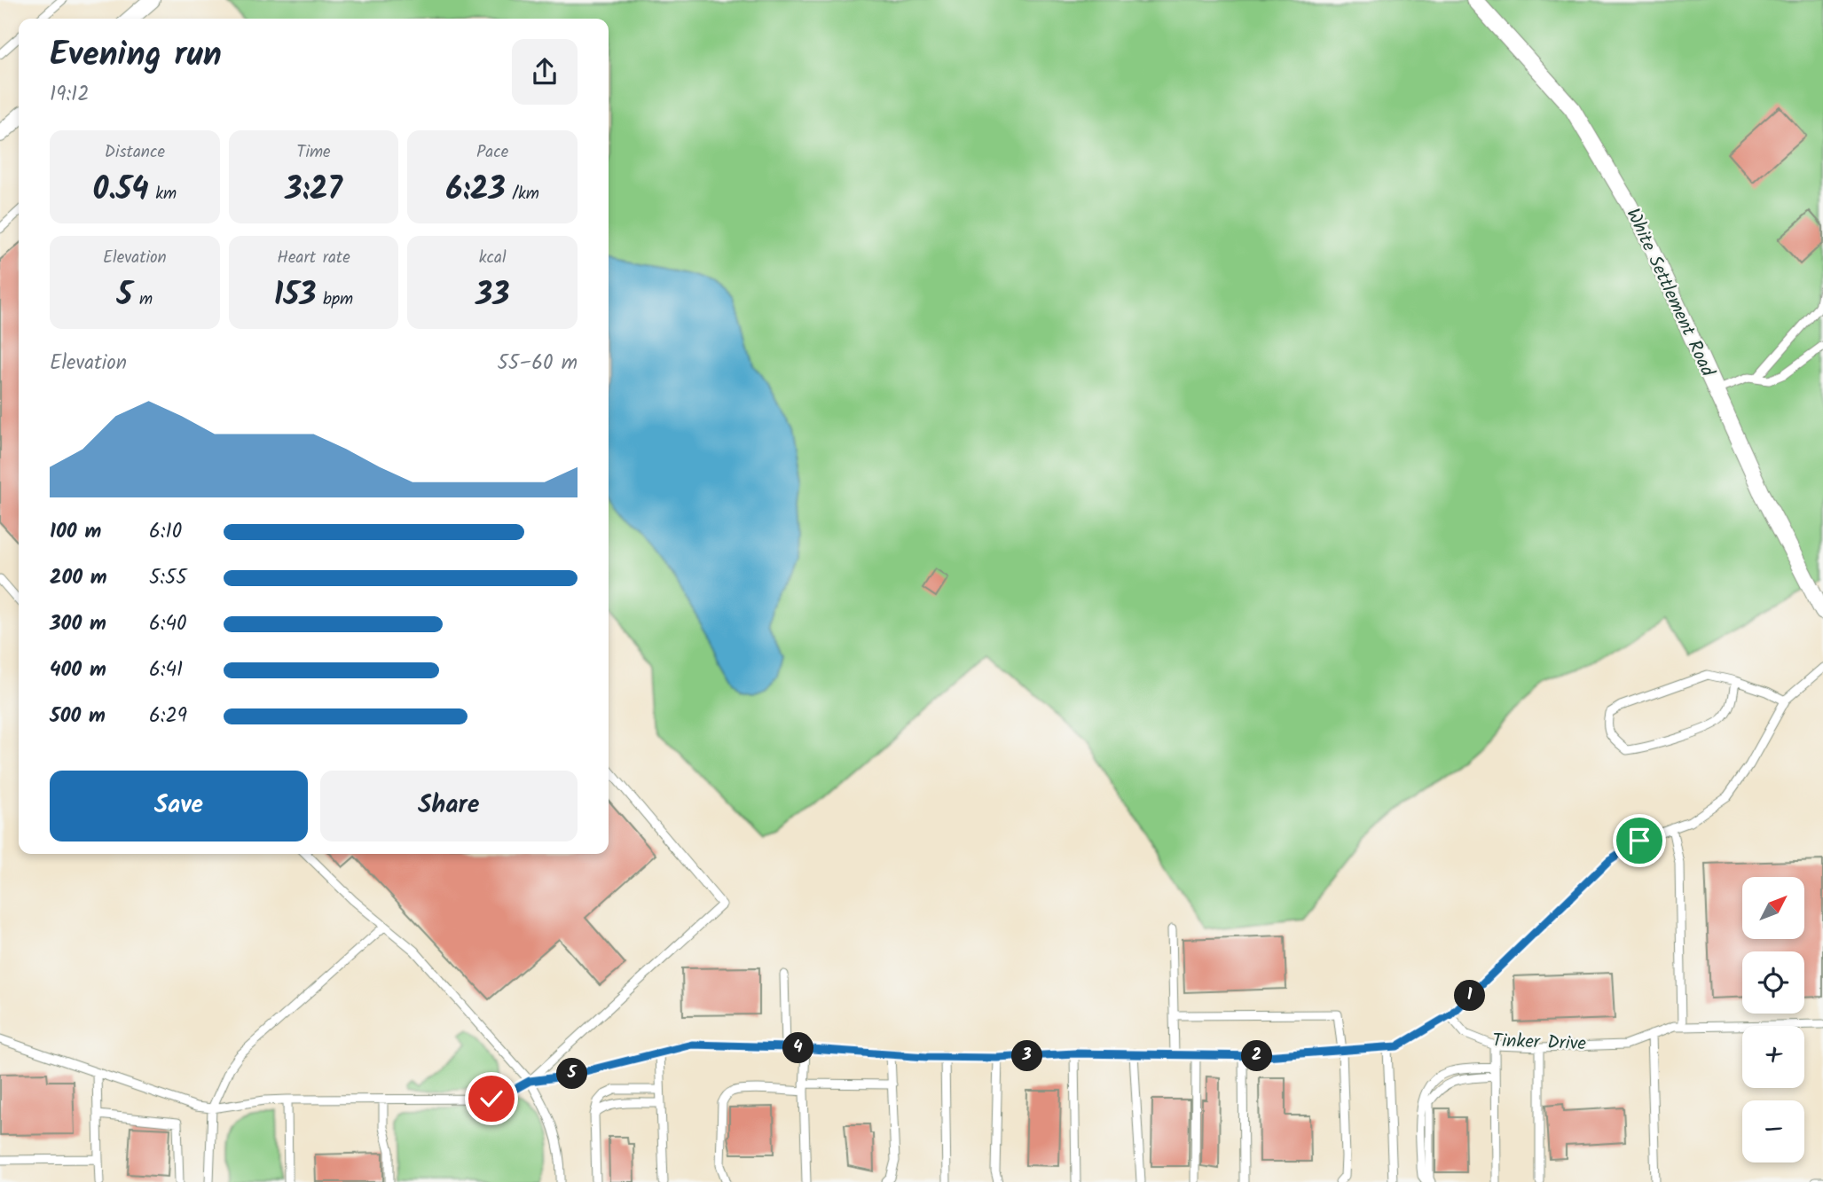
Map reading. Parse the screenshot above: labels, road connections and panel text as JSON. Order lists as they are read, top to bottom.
{
  "streets": {
    "street": ["White Settlement Road"],
    "lane": ["Tinker Drive"]
  },
  "north": "top right",
  "page": {
    "heading": ["Evening run", "19:12"],
    "stats": [
      ["Distance", "0.54 km"],
      ["Time", "3:27"],
      ["Pace", "6:23 /km"],
      ["Elevation", "5 m"],
      ["Heart rate", "153 bpm"],
      ["kcal", "33"]
    ],
    "chart": ["Elevation", "55–60 m"],
    "list": [
      {
        "name": "100 m",
        "note": "6:10"
      },
      {
        "name": "200 m",
        "note": "5:55"
      },
      {
        "name": "300 m",
        "note": "6:40"
      },
      {
        "name": "400 m",
        "note": "6:41"
      },
      {
        "name": "500 m",
        "note": "6:29"
      }
    ],
    "buttons": ["Save", "Share"],
    "map_buttons": ["+", "−"],
    "pins": [
      "1",
      "4",
      "2",
      "3",
      "5"
    ]
  }
}
